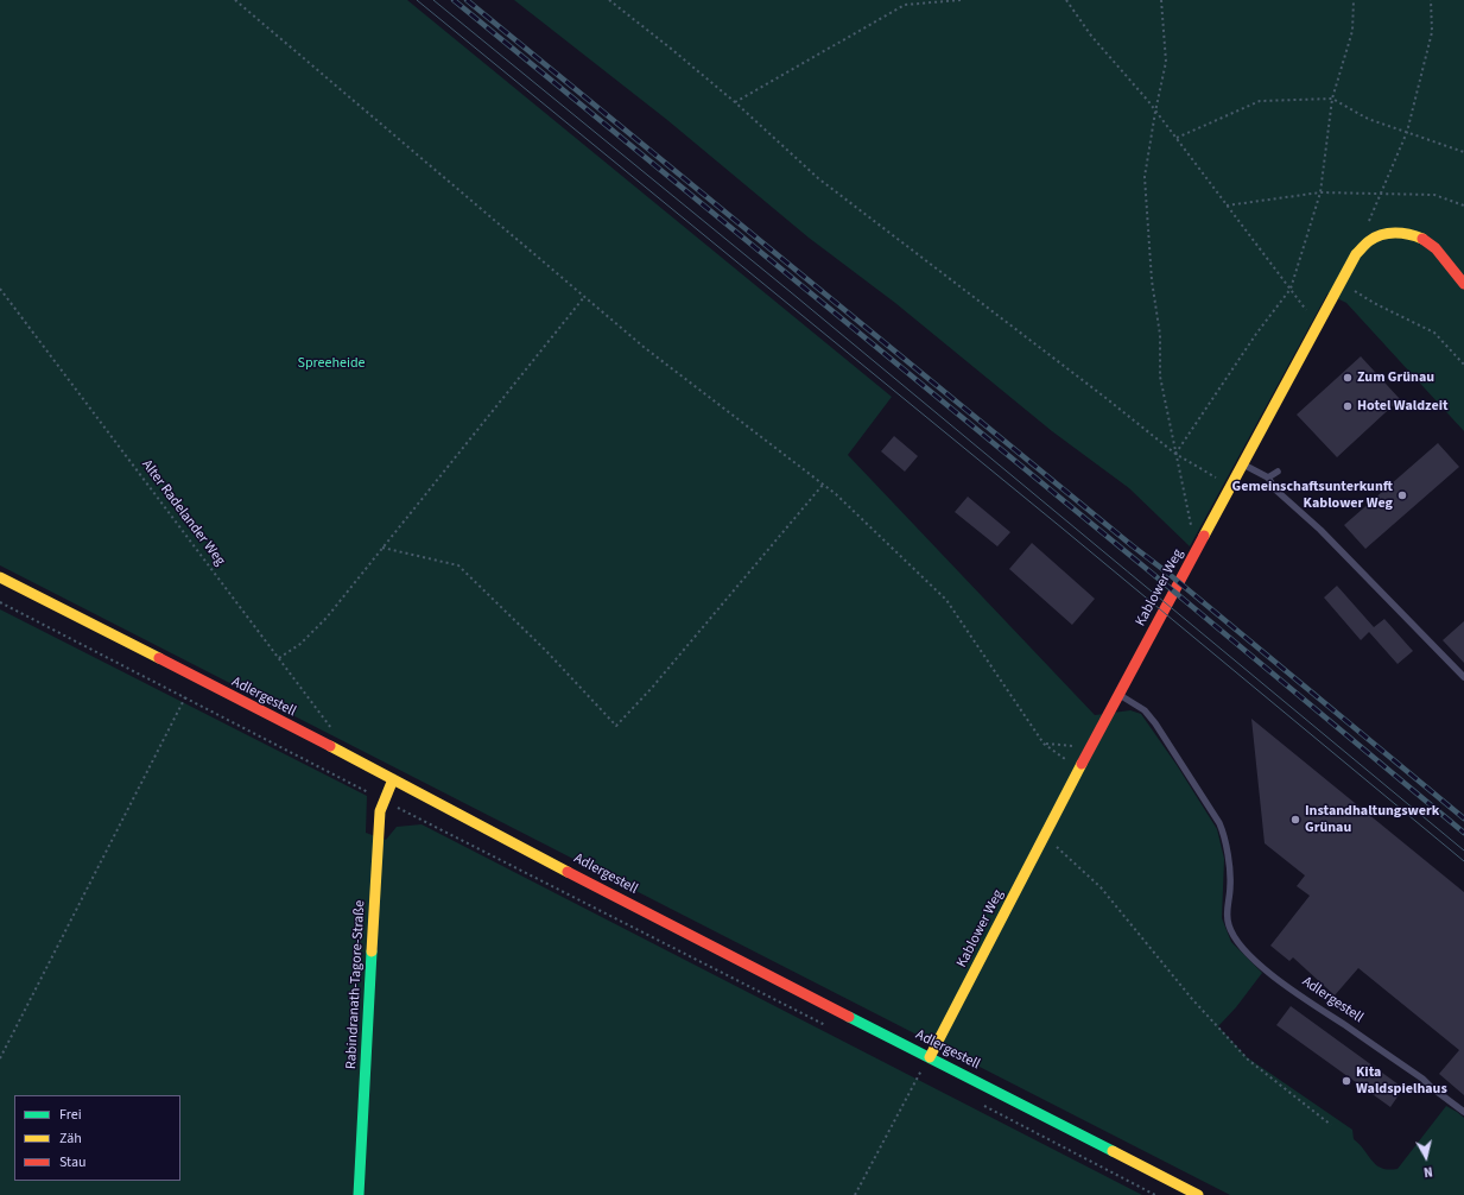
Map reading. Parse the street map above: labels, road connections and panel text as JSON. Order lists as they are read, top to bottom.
{
  "streets": {
    "street": ["Kablower Weg", "Adlergestell", "Rabindranath-Tagore-Straße"],
    "path": ["Alter Radelander Weg"]
  },
  "crossings": [
    ["Kablower Weg", "Adlergestell"],
    ["Adlergestell", "Rabindranath-Tagore-Straße"]
  ],
  "parks": ["Spreeheide"],
  "places": [
    "Zum Grünau",
    "Hotel Waldzeit",
    "Gemeinschaftsunterkunft Kablower Weg",
    "Instandhaltungswerk Grünau",
    "Kita Waldspielhaus"
  ],
  "legend": ["Frei", "Zäh", "Stau"],
  "north": "bottom"
}
